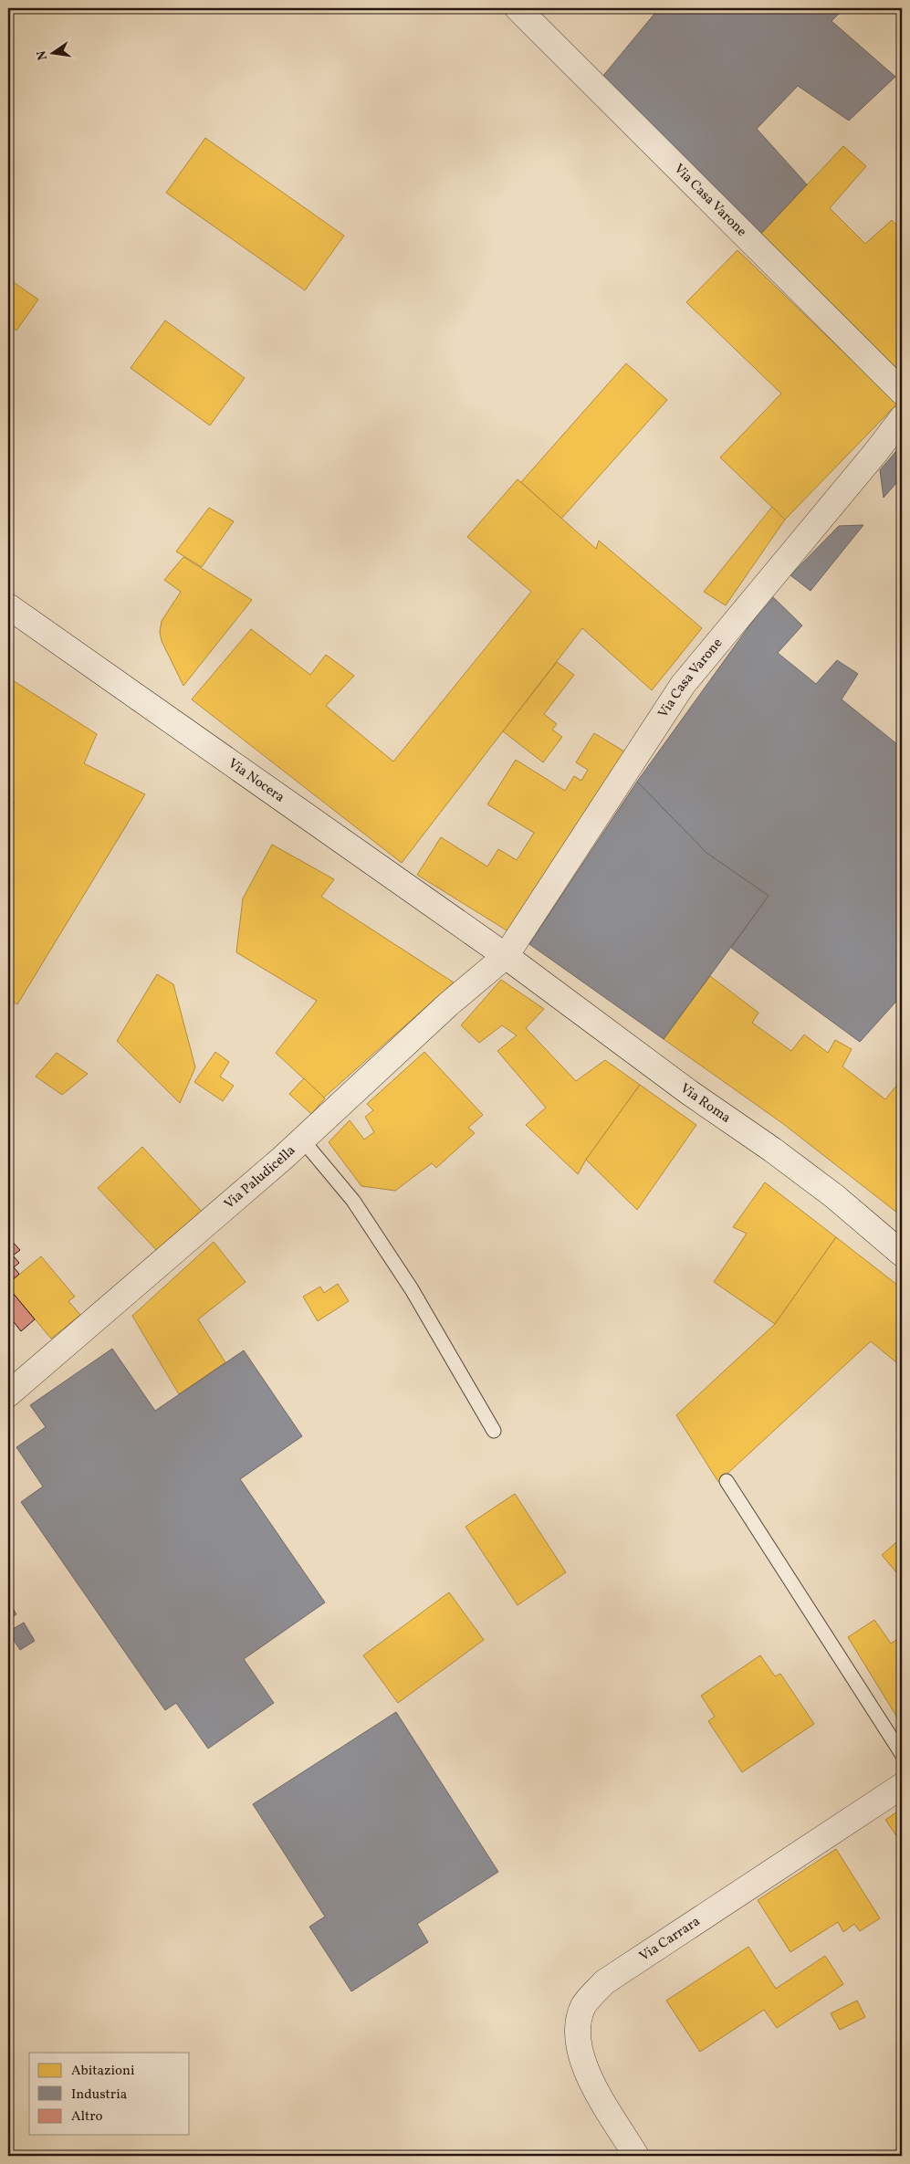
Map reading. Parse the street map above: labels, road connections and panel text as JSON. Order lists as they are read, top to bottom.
{
  "streets": {
    "street": [
      "Via Casa Varone",
      "Via Nocera",
      "Via Roma",
      "Via Paludicella",
      "Via Carrara"
    ]
  },
  "crossings": [
    ["Via Casa Varone", "Via Nocera"],
    ["Via Casa Varone", "Via Roma"],
    ["Via Casa Varone", "Via Paludicella"],
    ["Via Nocera", "Via Roma"],
    ["Via Nocera", "Via Paludicella"],
    ["Via Roma", "Via Paludicella"]
  ],
  "legend": ["Abitazioni", "Industria", "Altro"],
  "north": "left"
}
